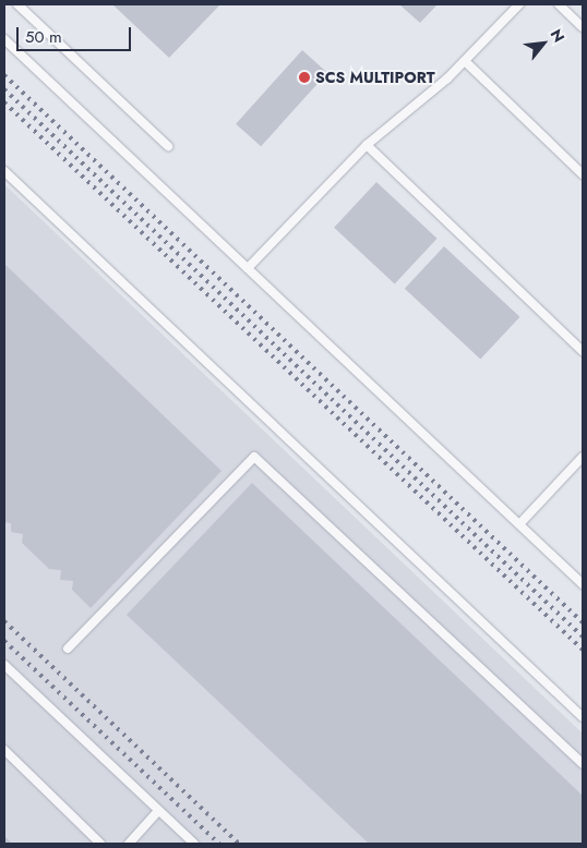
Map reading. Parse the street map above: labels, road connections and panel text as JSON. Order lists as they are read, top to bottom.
{
  "places": ["SCS MULTIPORT"],
  "scale_bar": "50 m",
  "north": "top right"
}
